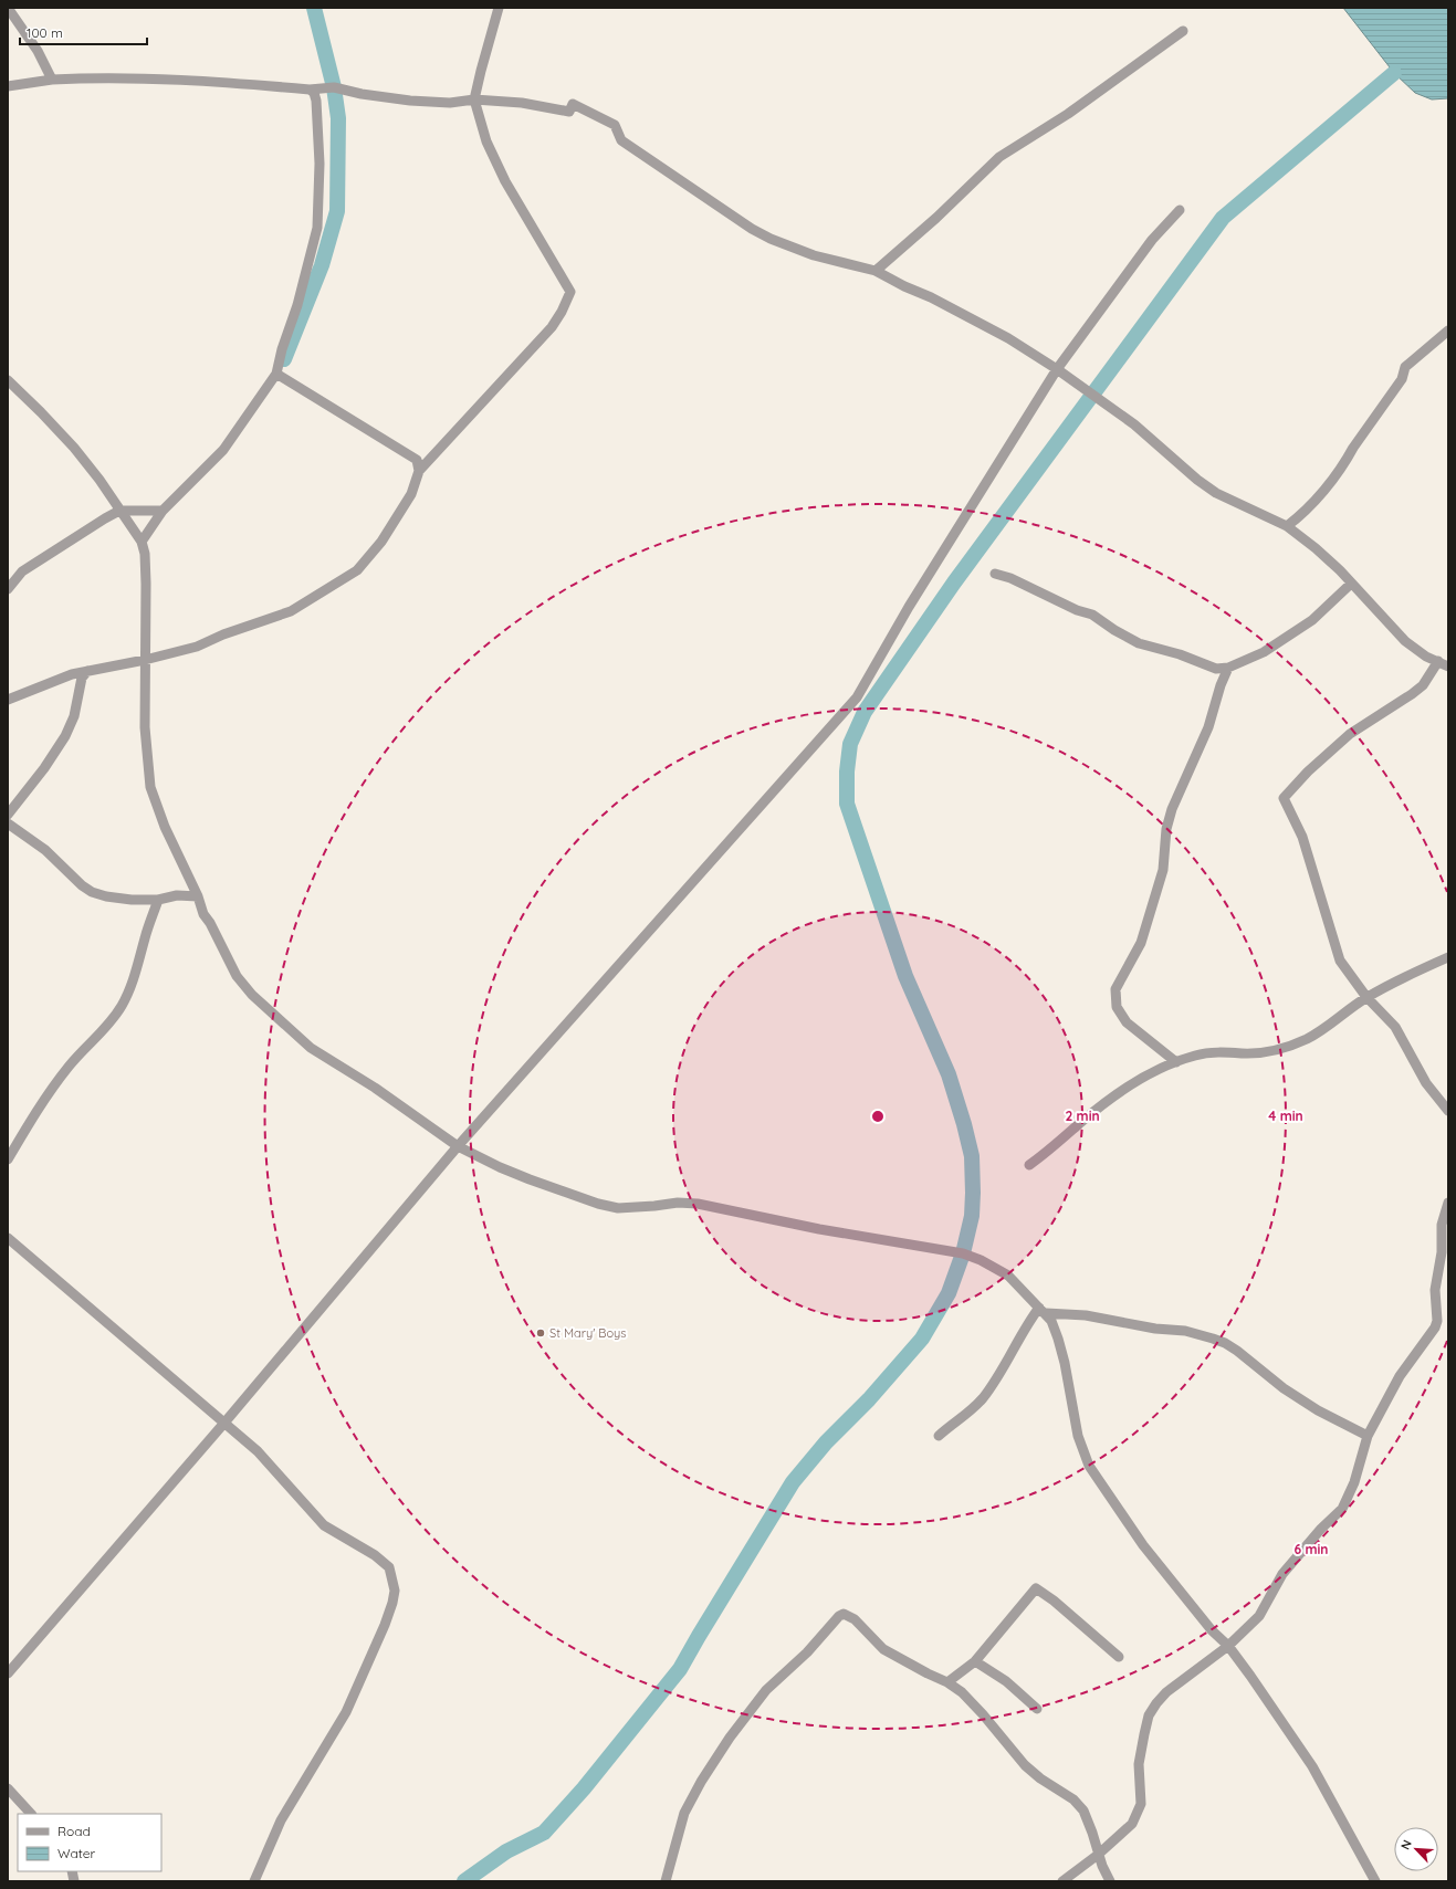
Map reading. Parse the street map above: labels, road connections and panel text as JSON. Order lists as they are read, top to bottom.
{
  "places": ["St Mary' Boys"],
  "legend": ["Road", "Water"],
  "scale_bar": "100 m",
  "north": "top left",
  "rings": ["2 min", "4 min", "6 min"]
}
